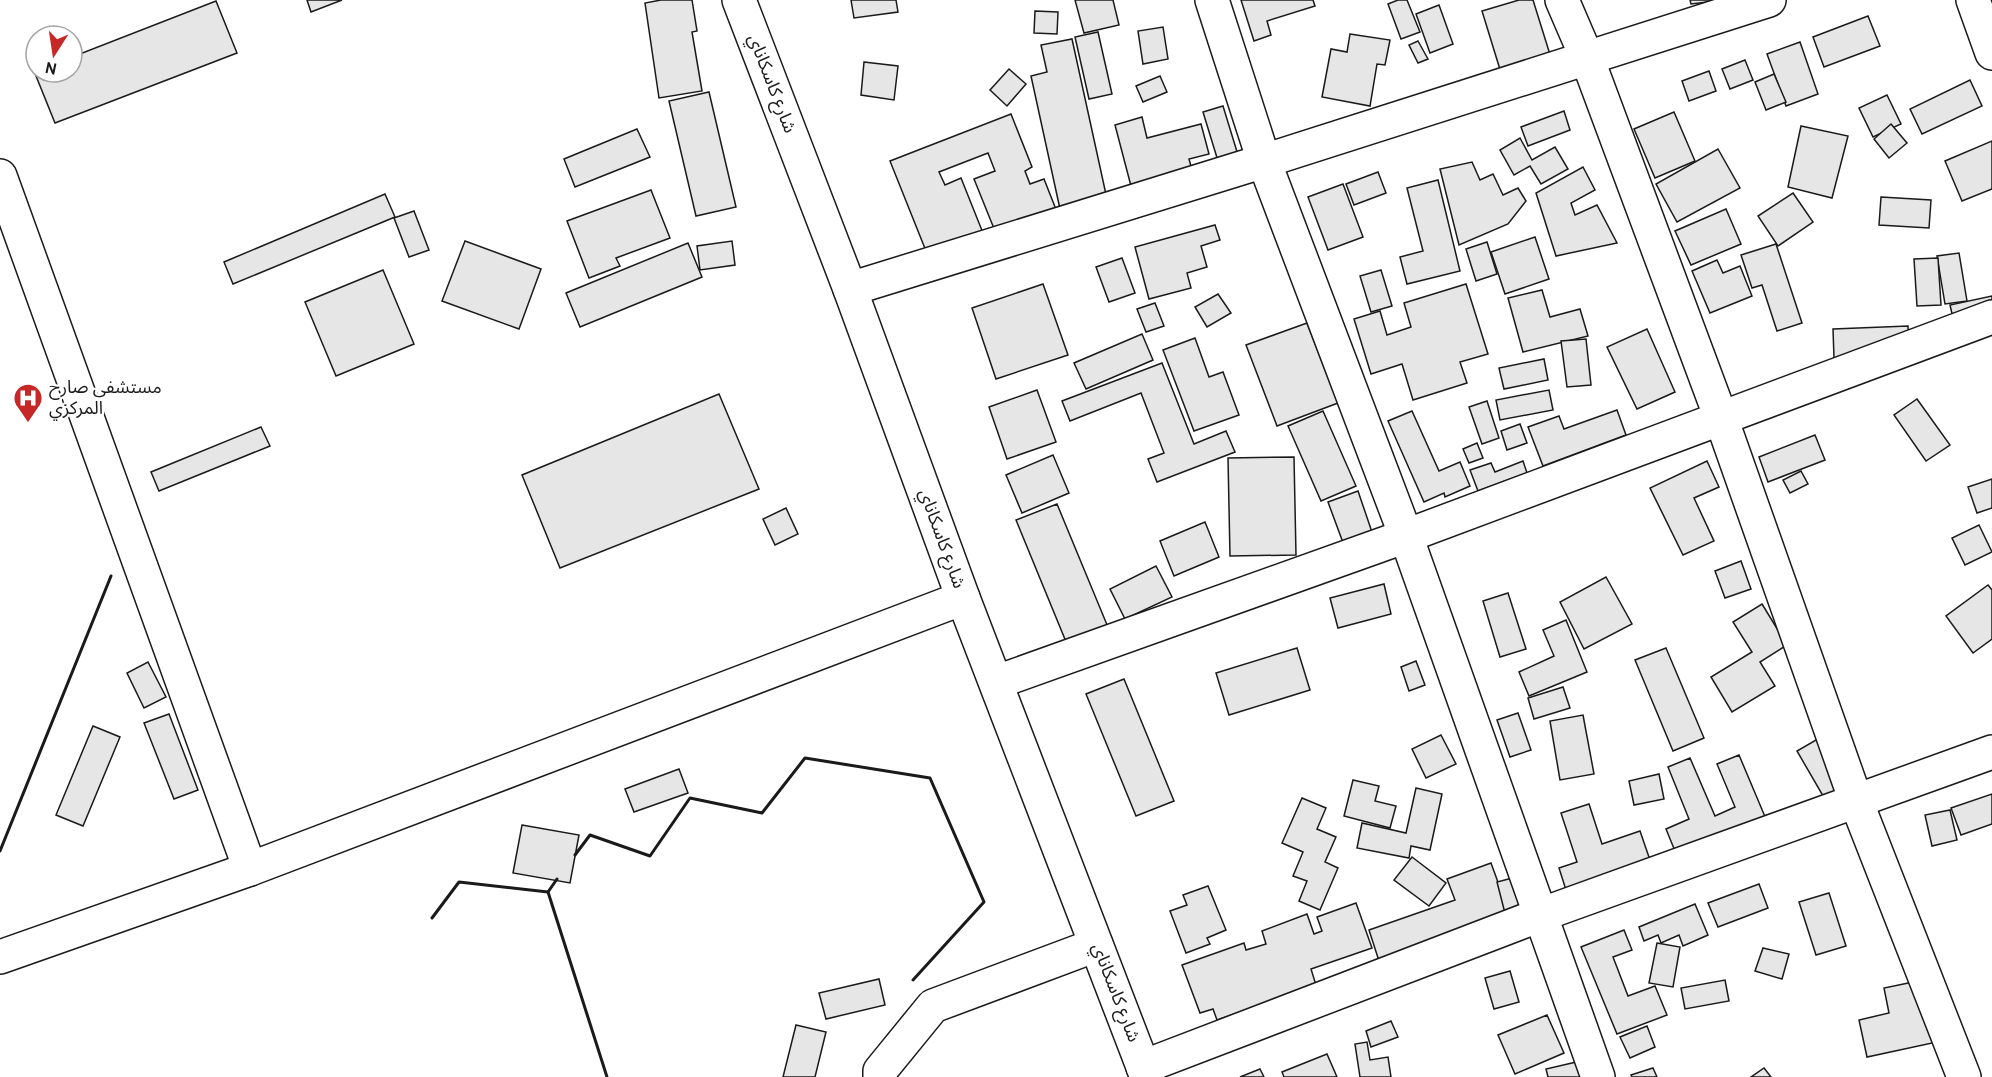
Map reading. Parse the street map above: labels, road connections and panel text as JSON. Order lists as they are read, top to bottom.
{
  "streets": {
    "street": ["شارع كاسكاناي"]
  },
  "places": {
    "hospital": ["مستشفى صارح المركزي"]
  },
  "north": "bottom"
}
